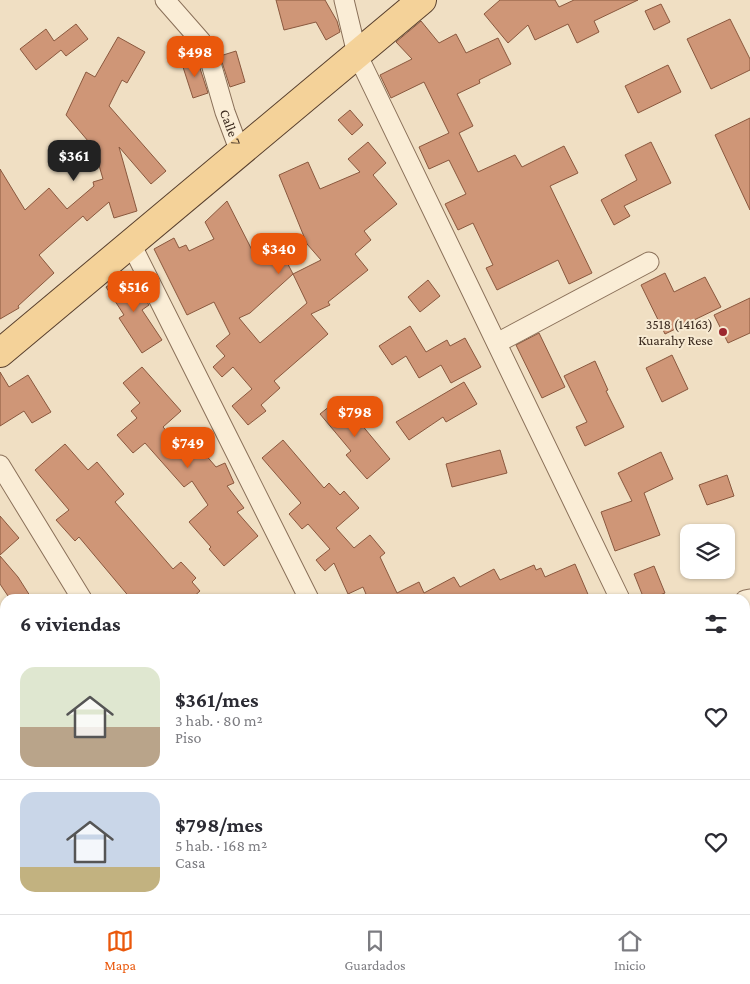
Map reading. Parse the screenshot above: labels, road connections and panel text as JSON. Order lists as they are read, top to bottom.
{
  "streets": {
    "street": ["Calle 7"]
  },
  "places": ["3518 (14163) Kuarahy Rese"],
  "page": {
    "price": [
      "$498",
      "$361",
      "$340",
      "$516",
      "$798",
      "$749"
    ],
    "heading": "6 viviendas",
    "list": [
      {
        "name": "$361/mes",
        "note": "3 hab. · 80 m² · Piso"
      },
      {
        "name": "$798/mes",
        "note": "5 hab. · 168 m² · Casa"
      }
    ],
    "tabs": ["Mapa", "Guardados", "Inicio"]
  }
}
